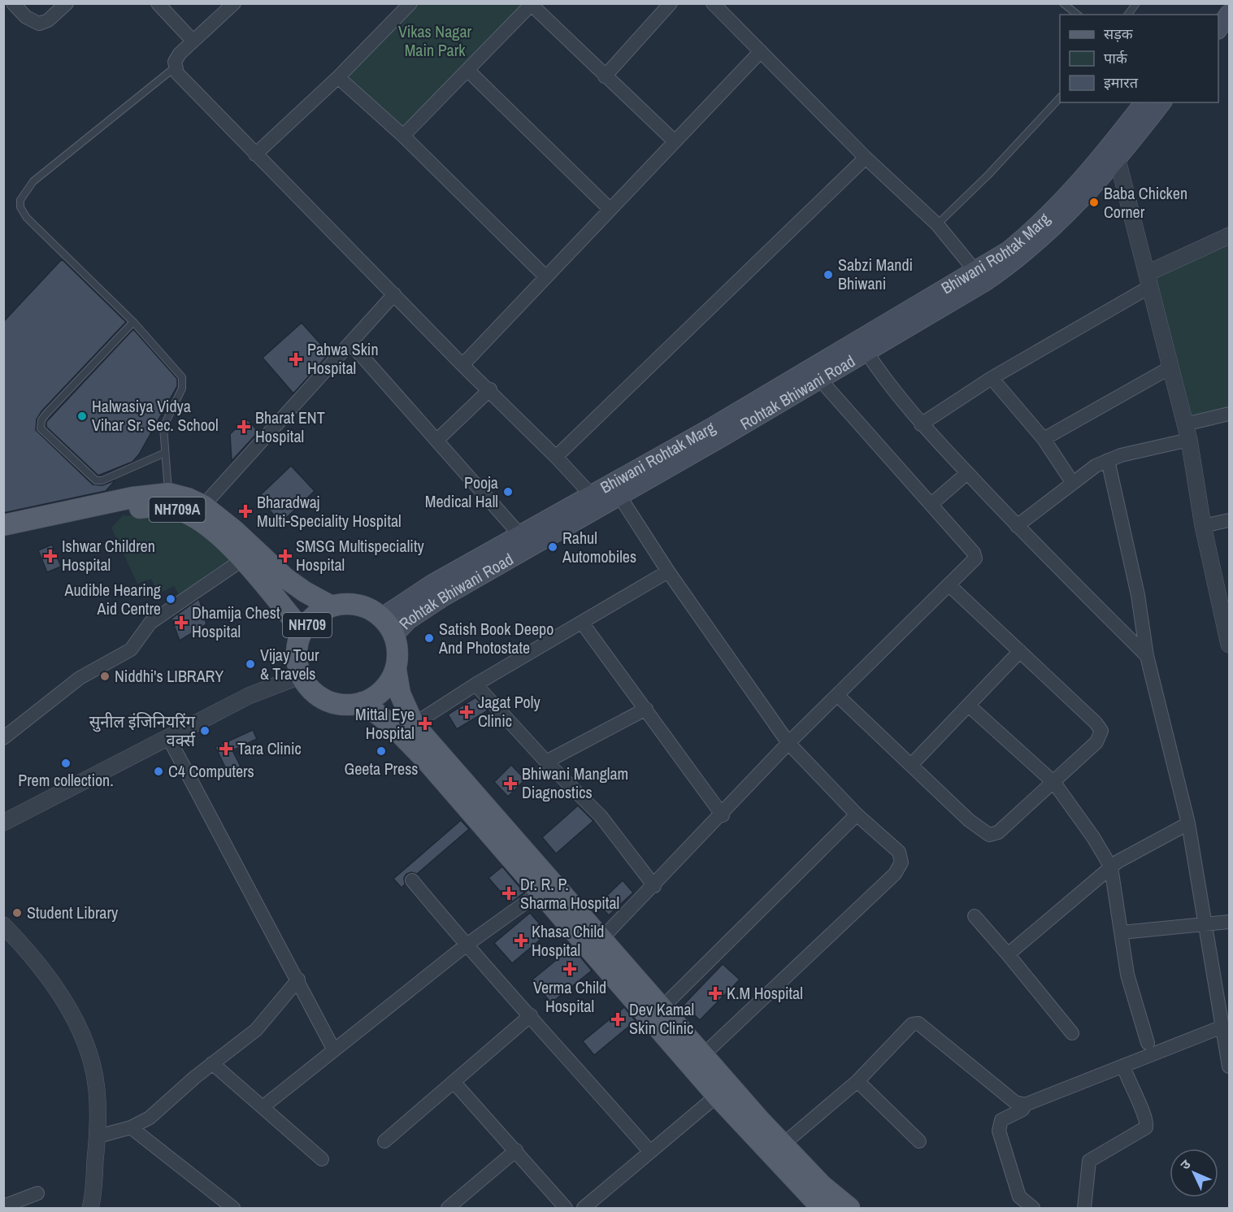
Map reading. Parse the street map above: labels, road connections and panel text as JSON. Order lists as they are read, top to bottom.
{
  "streets": {
    "main road": [
      "Bhiwani Rohtak Marg",
      "Rohtak Bhiwani Road",
      "NH709A",
      "NH709"
    ]
  },
  "crossings": [
    ["Bhiwani Rohtak Marg", "Rohtak Bhiwani Road"],
    ["Bhiwani Rohtak Marg", "NH709A"],
    ["Bhiwani Rohtak Marg", "NH709"],
    ["Rohtak Bhiwani Road", "NH709A"],
    ["Rohtak Bhiwani Road", "NH709"],
    ["NH709A", "NH709"]
  ],
  "parks": ["Vikas Nagar Main Park"],
  "places": {
    "other": [
      "Baba Chicken Corner",
      "Sabzi Mandi Bhiwani",
      "Halwasiya Vidya Vihar Sr. Sec. School",
      "Pooja Medical Hall",
      "Rahul Automobiles",
      "Audible Hearing Aid Centre",
      "Satish Book Deepo And Photostate",
      "Vijay Tour & Travels",
      "Niddhi's LIBRARY",
      "सुनील इंजिनियरिंग वर्क्स",
      "Geeta Press",
      "Prem collection.",
      "C4 Computers",
      "Student Library"
    ],
    "health": [
      "Pahwa Skin Hospital",
      "Bharat ENT Hospital",
      "Bharadwaj Multi-Speciality Hospital",
      "Ishwar Children Hospital",
      "SMSG Multispeciality Hospital",
      "Dhamija Chest Hospital",
      "Jagat Poly Clinic",
      "Mittal Eye Hospital",
      "Tara Clinic",
      "Bhiwani Manglam Diagnostics",
      "Dr. R. P. Sharma Hospital",
      "Khasa Child Hospital",
      "Verma Child Hospital",
      "K.M Hospital",
      "Dev Kamal Skin Clinic"
    ]
  },
  "legend": ["सड़क", "पार्क", "इमारत"],
  "north": "top left"
}
